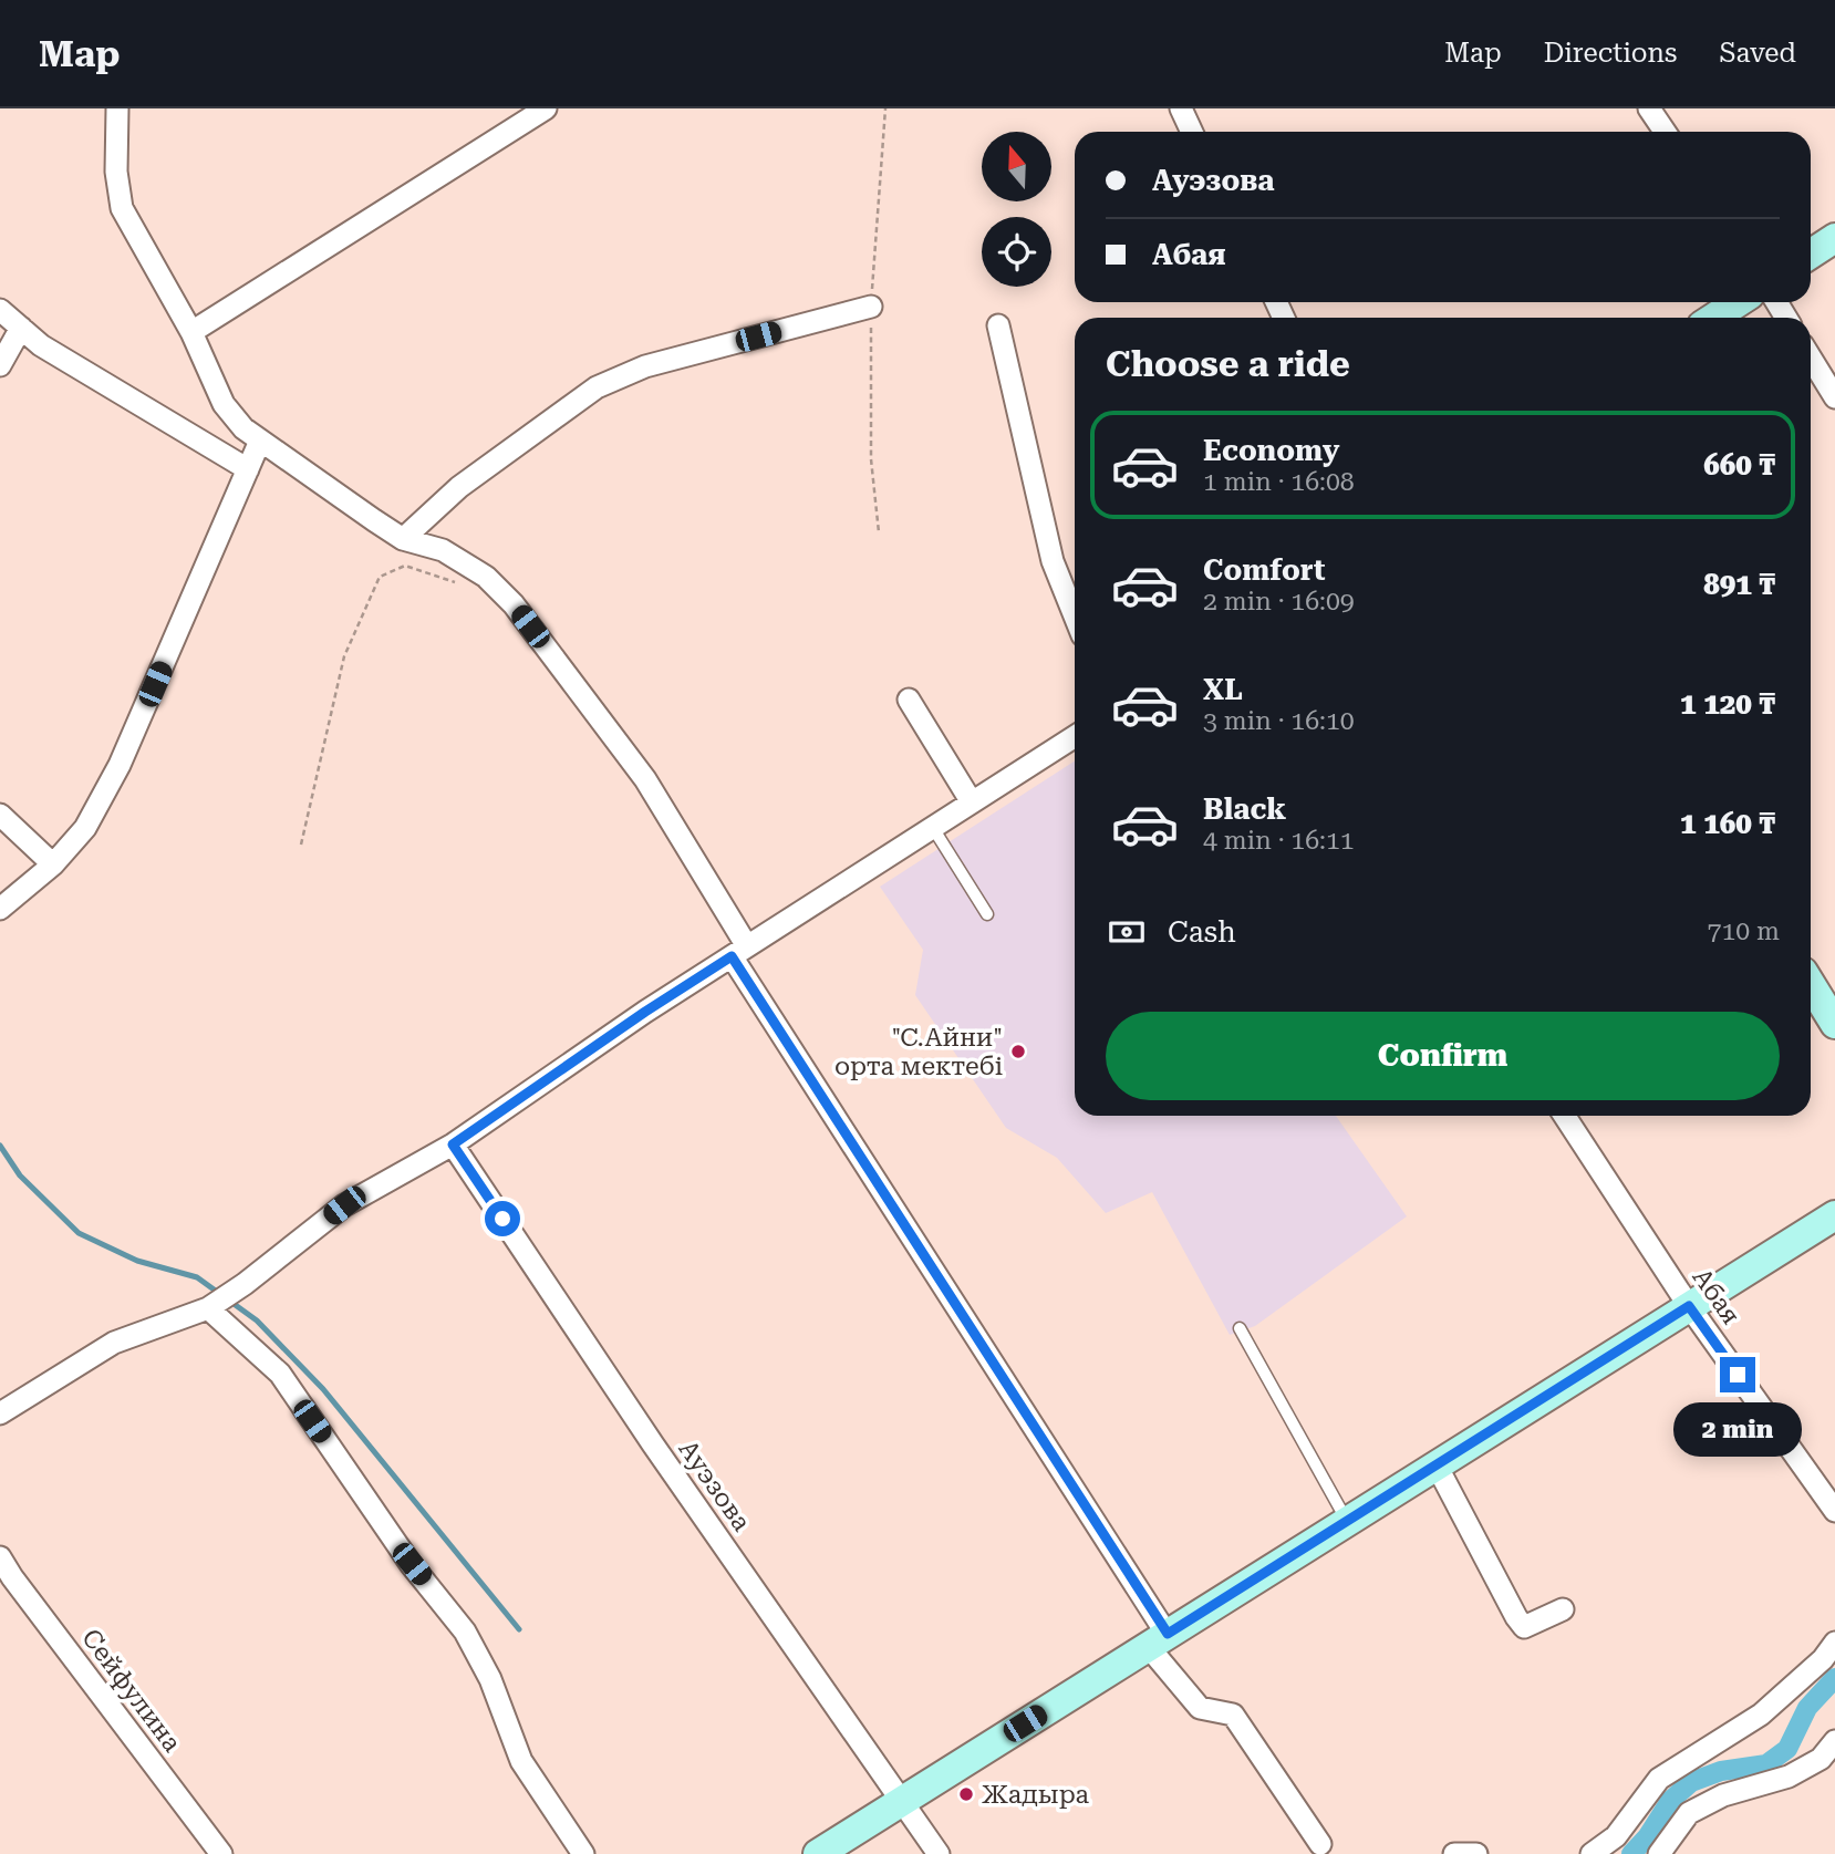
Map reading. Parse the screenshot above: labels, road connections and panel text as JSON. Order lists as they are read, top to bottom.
{
  "streets": {
    "street": ["Абая", "Ауэзова", "Сейфулина"]
  },
  "places": ["\"С.Айни\" орта мектебі", "Жадыра"],
  "north": "top",
  "page": {
    "header": "Map",
    "nav": ["Map", "Directions", "Saved"],
    "banner": ["Ауэзова", "Абая"],
    "heading": "Choose a ride",
    "list": [
      {
        "name": "Economy",
        "note": "1 min · 16:08",
        "value": "660 ₸"
      },
      {
        "name": "Comfort",
        "note": "2 min · 16:09",
        "value": "891 ₸"
      },
      {
        "name": "XL",
        "note": "3 min · 16:10",
        "value": "1 120 ₸"
      },
      {
        "name": "Black",
        "note": "4 min · 16:11",
        "value": "1 160 ₸"
      }
    ],
    "pay": ["Cash", "710 m"],
    "buttons": "Confirm",
    "bubble": "2 min"
  }
}
